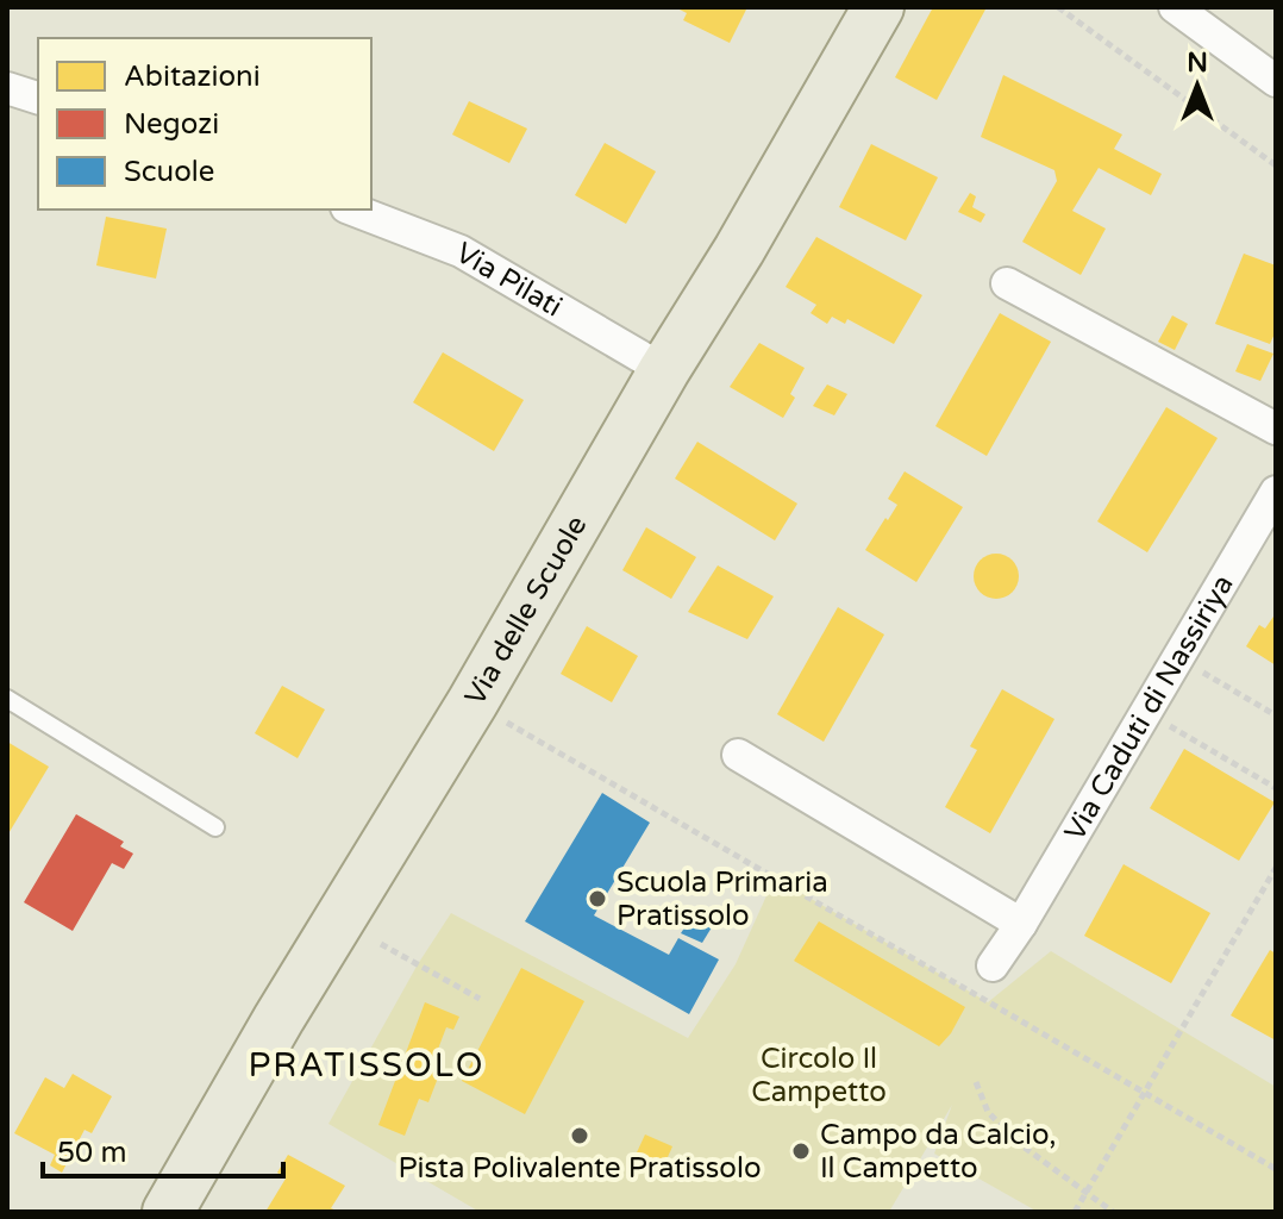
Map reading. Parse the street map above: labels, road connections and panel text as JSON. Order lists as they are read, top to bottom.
{
  "streets": {
    "main road": ["Via delle Scuole"],
    "street": ["Via Pilati", "Via Caduti di Nassiriya"]
  },
  "crossings": [
    ["Via Pilati", "Via delle Scuole"]
  ],
  "districts": ["PRATISSOLO"],
  "parks": ["Circolo Il Campetto"],
  "places": ["Scuola Primaria Pratissolo", "Pista Polivalente Pratissolo", "Campo da Calcio, Il Campetto"],
  "legend": ["Abitazioni", "Negozi", "Scuole"],
  "scale_bar": "50 m",
  "north": "top"
}
